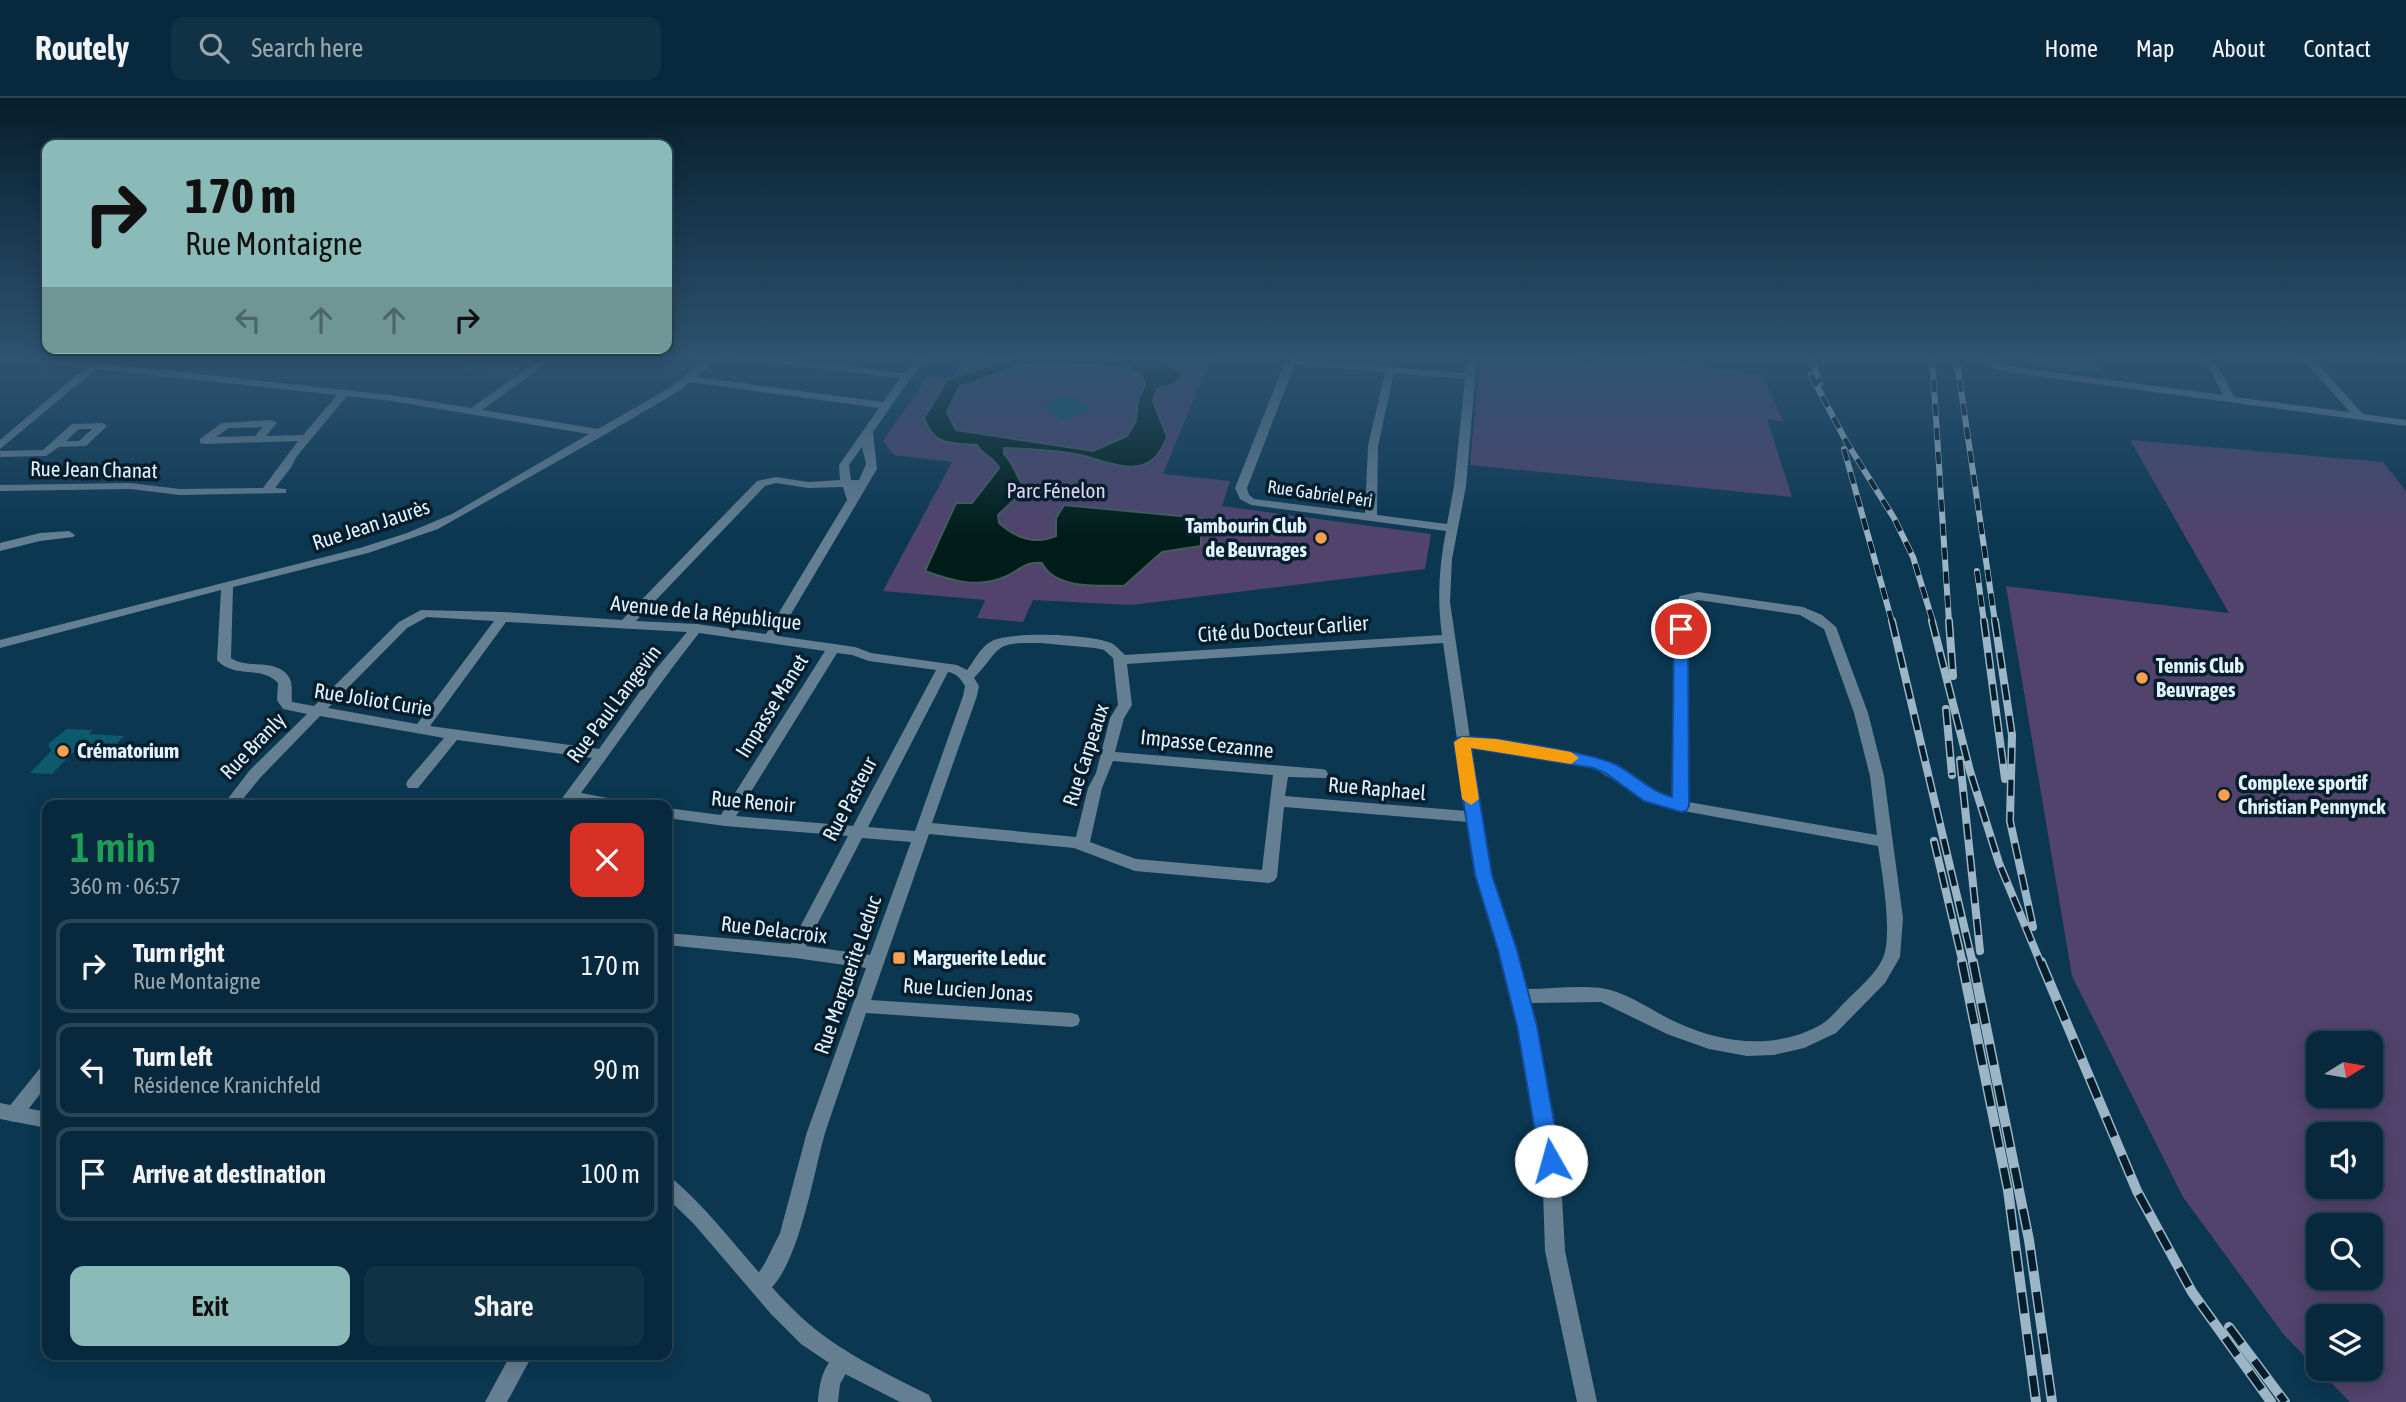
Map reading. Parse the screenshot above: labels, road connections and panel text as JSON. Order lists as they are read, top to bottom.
{
  "streets": {
    "street": [
      "Rue Jean Chanat",
      "Rue Gabriel Péri",
      "Rue Jean Jaurès",
      "Avenue de la République",
      "Cité du Docteur Carlier",
      "Rue Joliot Curie",
      "Rue Paul Langevin",
      "Impasse Manet",
      "Impasse Cezanne",
      "Rue Branly",
      "Rue Carpeaux",
      "Rue Raphael",
      "Rue Pasteur",
      "Rue Renoir",
      "Rue Delacroix",
      "Rue Marguerite Leduc",
      "Rue Lucien Jonas"
    ]
  },
  "crossings": [
    ["Rue Jean Jaurès", "Rue Joliot Curie"],
    ["Avenue de la République", "Rue Paul Langevin"],
    ["Avenue de la République", "Impasse Manet"],
    ["Avenue de la République", "Rue Branly"],
    ["Avenue de la République", "Rue Pasteur"],
    ["Avenue de la République", "Rue Marguerite Leduc"],
    ["Cité du Docteur Carlier", "Rue Carpeaux"],
    ["Rue Joliot Curie", "Rue Paul Langevin"],
    ["Rue Joliot Curie", "Rue Branly"],
    ["Impasse Manet", "Rue Renoir"],
    ["Impasse Cezanne", "Rue Carpeaux"],
    ["Impasse Cezanne", "Rue Raphael"],
    ["Impasse Cezanne", "Rue Renoir"],
    ["Rue Carpeaux", "Rue Renoir"],
    ["Rue Pasteur", "Rue Renoir"],
    ["Rue Pasteur", "Rue Delacroix"],
    ["Rue Renoir", "Rue Marguerite Leduc"],
    ["Rue Delacroix", "Rue Marguerite Leduc"],
    ["Rue Marguerite Leduc", "Rue Lucien Jonas"]
  ],
  "parks": ["Parc Fénelon"],
  "places": {
    "other": [
      "Tambourin Club de Beuvrages",
      "Tennis Club Beuvrages",
      "Crématorium",
      "Complexe sportif Christian Pennynck"
    ],
    "transit": ["Marguerite Leduc"]
  },
  "north": "right",
  "page": {
    "header": "Routely",
    "search": "Search here",
    "nav": [
      "Home",
      "Map",
      "About",
      "Contact"
    ],
    "turn": ["170 m", "Rue Montaigne"],
    "heading": ["1 min", "360 m · 06:57"],
    "list": [
      {
        "name": "Turn right",
        "note": "Rue Montaigne",
        "value": "170 m"
      },
      {
        "name": "Turn left",
        "note": "Résidence Kranichfeld",
        "value": "90 m"
      },
      {
        "name": "Arrive at destination",
        "value": "100 m"
      }
    ],
    "buttons": ["Exit", "Share"]
  }
}
